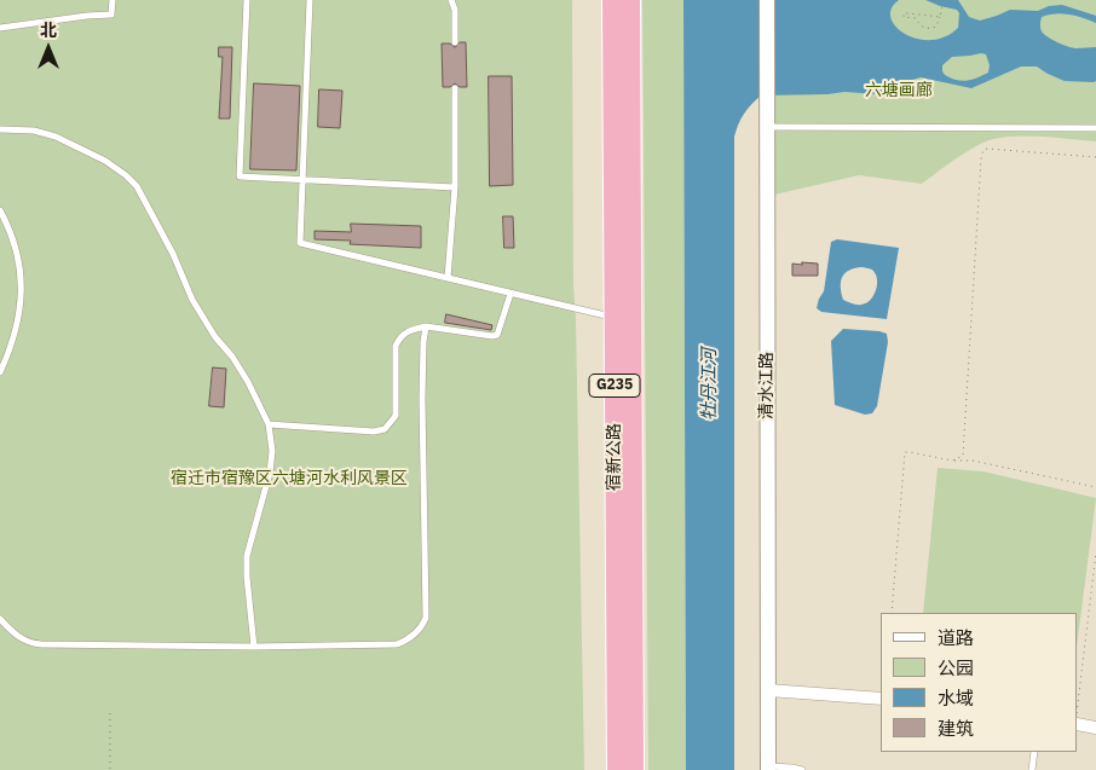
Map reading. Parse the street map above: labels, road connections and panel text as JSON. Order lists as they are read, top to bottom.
{
  "streets": {
    "highway": ["G235", "宿新公路"],
    "street": ["清水江路"]
  },
  "water": ["牡丹江河"],
  "parks": ["六塘画廊", "宿迁市宿豫区六塘河水利风景区"],
  "legend": [
    "道路",
    "公园",
    "水域",
    "建筑"
  ],
  "north": "top"
}
